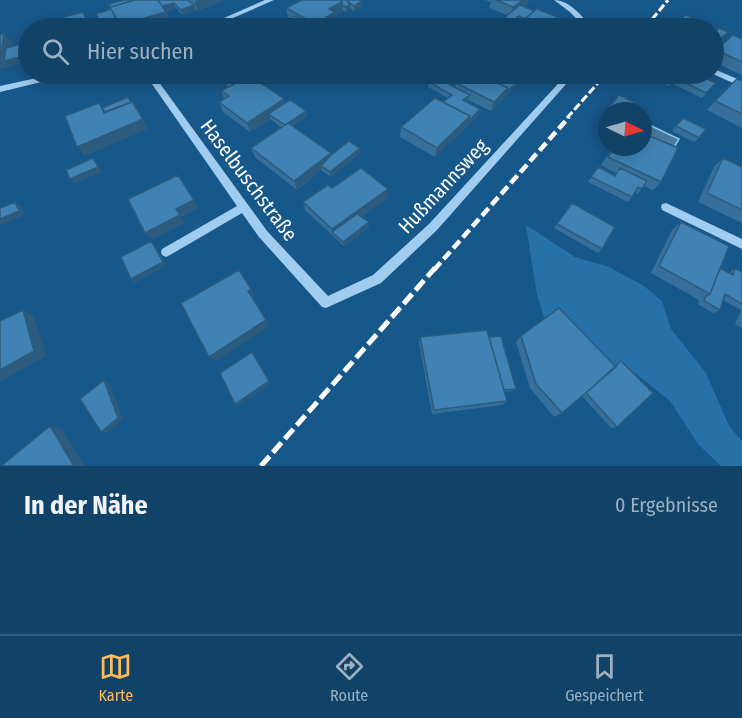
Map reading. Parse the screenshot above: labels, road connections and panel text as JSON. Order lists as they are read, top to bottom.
{
  "streets": {
    "street": ["Haselbuschstraße", "Hußmannsweg"]
  },
  "crossings": [
    ["Haselbuschstraße", "Hußmannsweg"]
  ],
  "north": "right",
  "page": {
    "search": "Hier suchen",
    "heading": ["In der Nähe", "0 Ergebnisse"],
    "nav": ["Karte", "Route", "Gespeichert"]
  }
}
